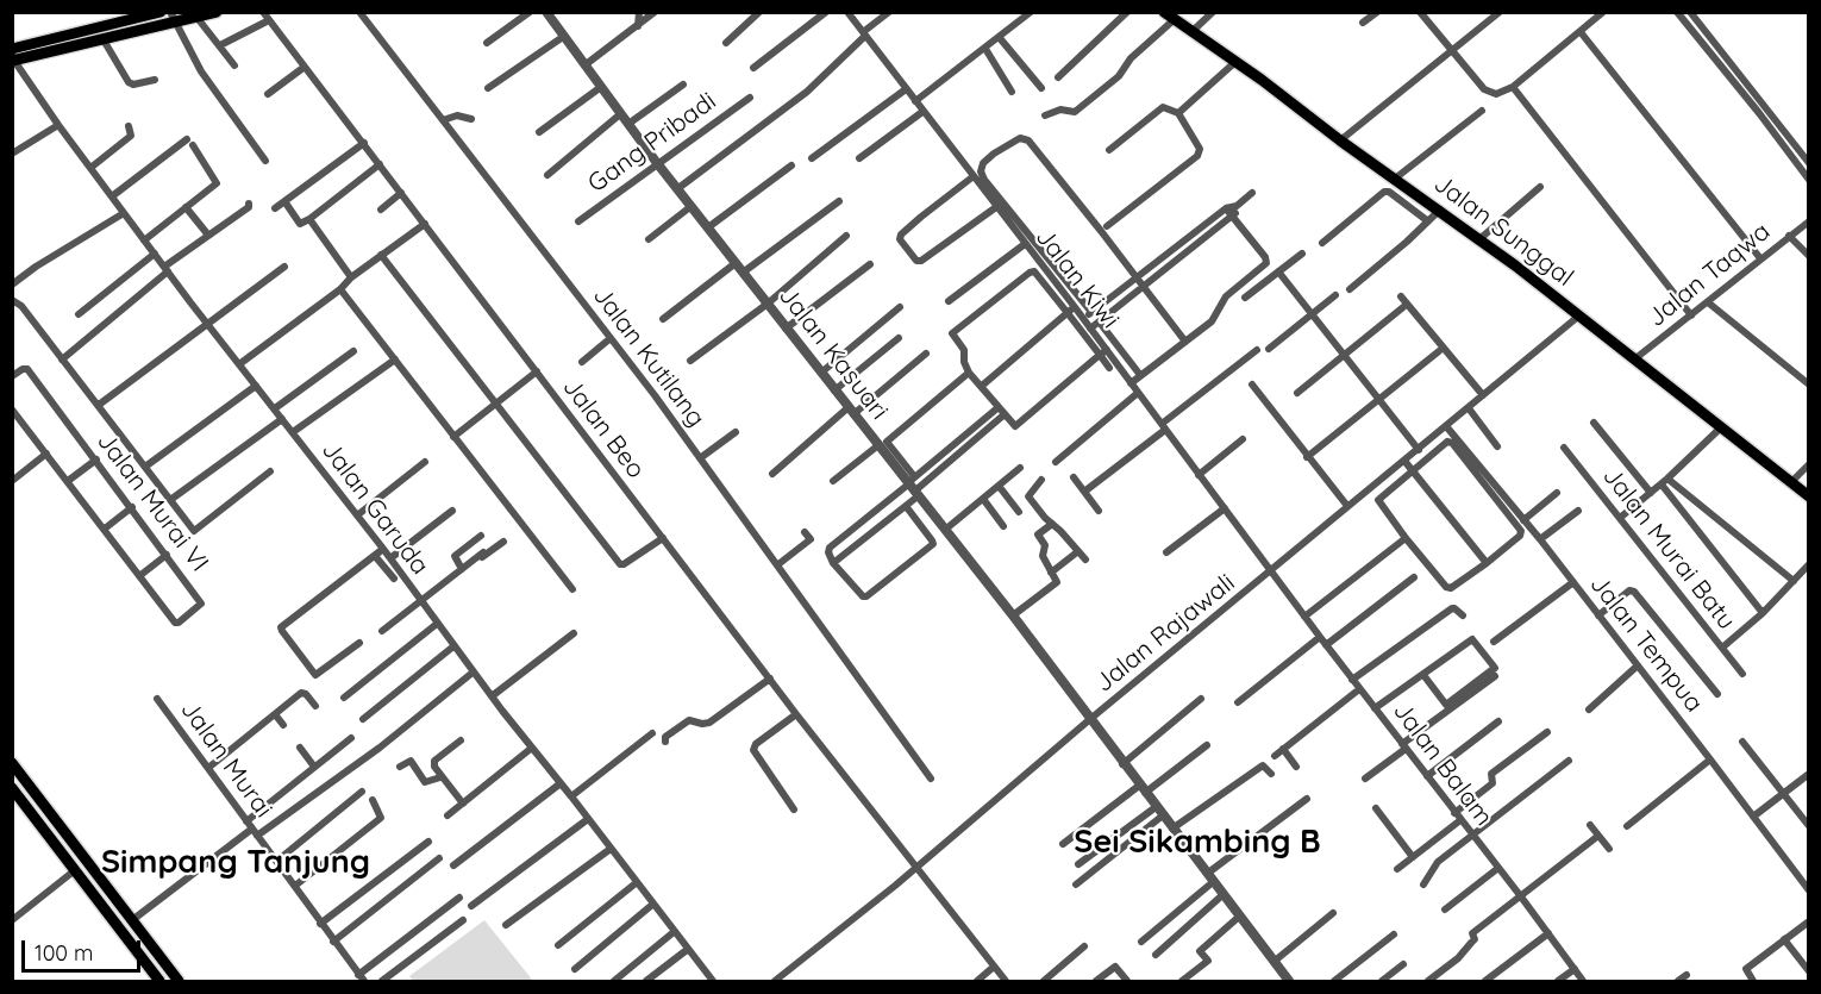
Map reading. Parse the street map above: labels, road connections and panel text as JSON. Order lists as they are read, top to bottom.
{
  "streets": {
    "main road": ["Jalan Sunggal"],
    "street": [
      "Gang Pribadi",
      "Jalan Taqwa",
      "Jalan Kiwi",
      "Jalan Kasuari",
      "Jalan Kutilang",
      "Jalan Beo",
      "Jalan Murai VI",
      "Jalan Garuda",
      "Jalan Murai Batu",
      "Jalan Rajawali",
      "Jalan Tempua",
      "Jalan Murai",
      "Jalan Balam"
    ]
  },
  "crossings": [
    ["Gang Pribadi", "Jalan Kasuari"],
    ["Jalan Sunggal", "Jalan Taqwa"],
    ["Jalan Sunggal", "Jalan Rajawali"],
    ["Jalan Kiwi", "Jalan Rajawali"],
    ["Jalan Kiwi", "Jalan Balam"],
    ["Jalan Kasuari", "Jalan Rajawali"],
    ["Jalan Beo", "Jalan Rajawali"],
    ["Jalan Rajawali", "Jalan Tempua"],
    ["Jalan Rajawali", "Jalan Balam"]
  ],
  "districts": ["Sei Sikambing B", "Simpang Tanjung"],
  "scale_bar": "100 m"
}
